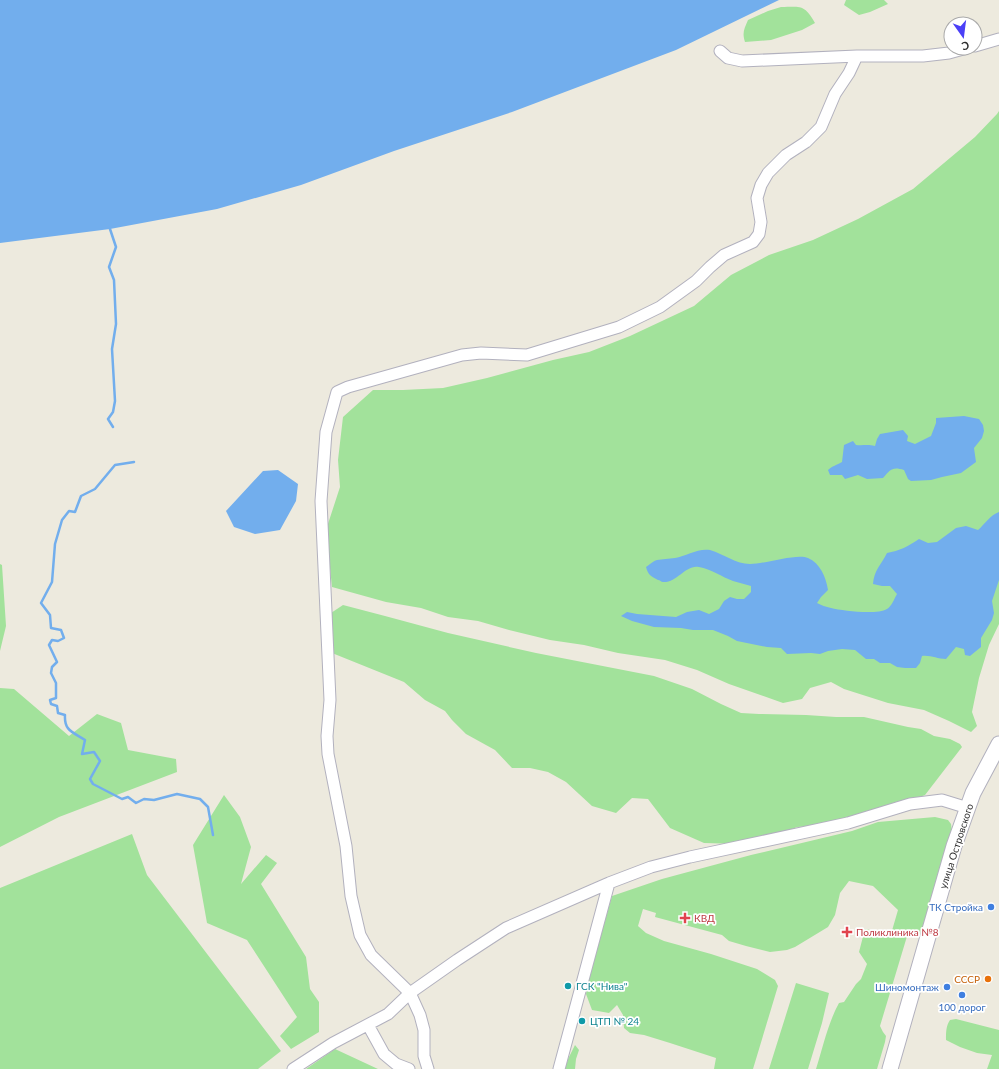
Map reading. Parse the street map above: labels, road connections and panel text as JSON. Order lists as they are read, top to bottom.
{
  "streets": {
    "main road": ["улица Островского"]
  },
  "places": {
    "other": [
      "ТК Стройка",
      "СССР",
      "ГСК \"Нива\"",
      "Шиномонтаж",
      "100 дорог",
      "ЦТП № 24"
    ],
    "health": ["КВД", "Поликлиника №8"]
  },
  "north": "bottom"
}
